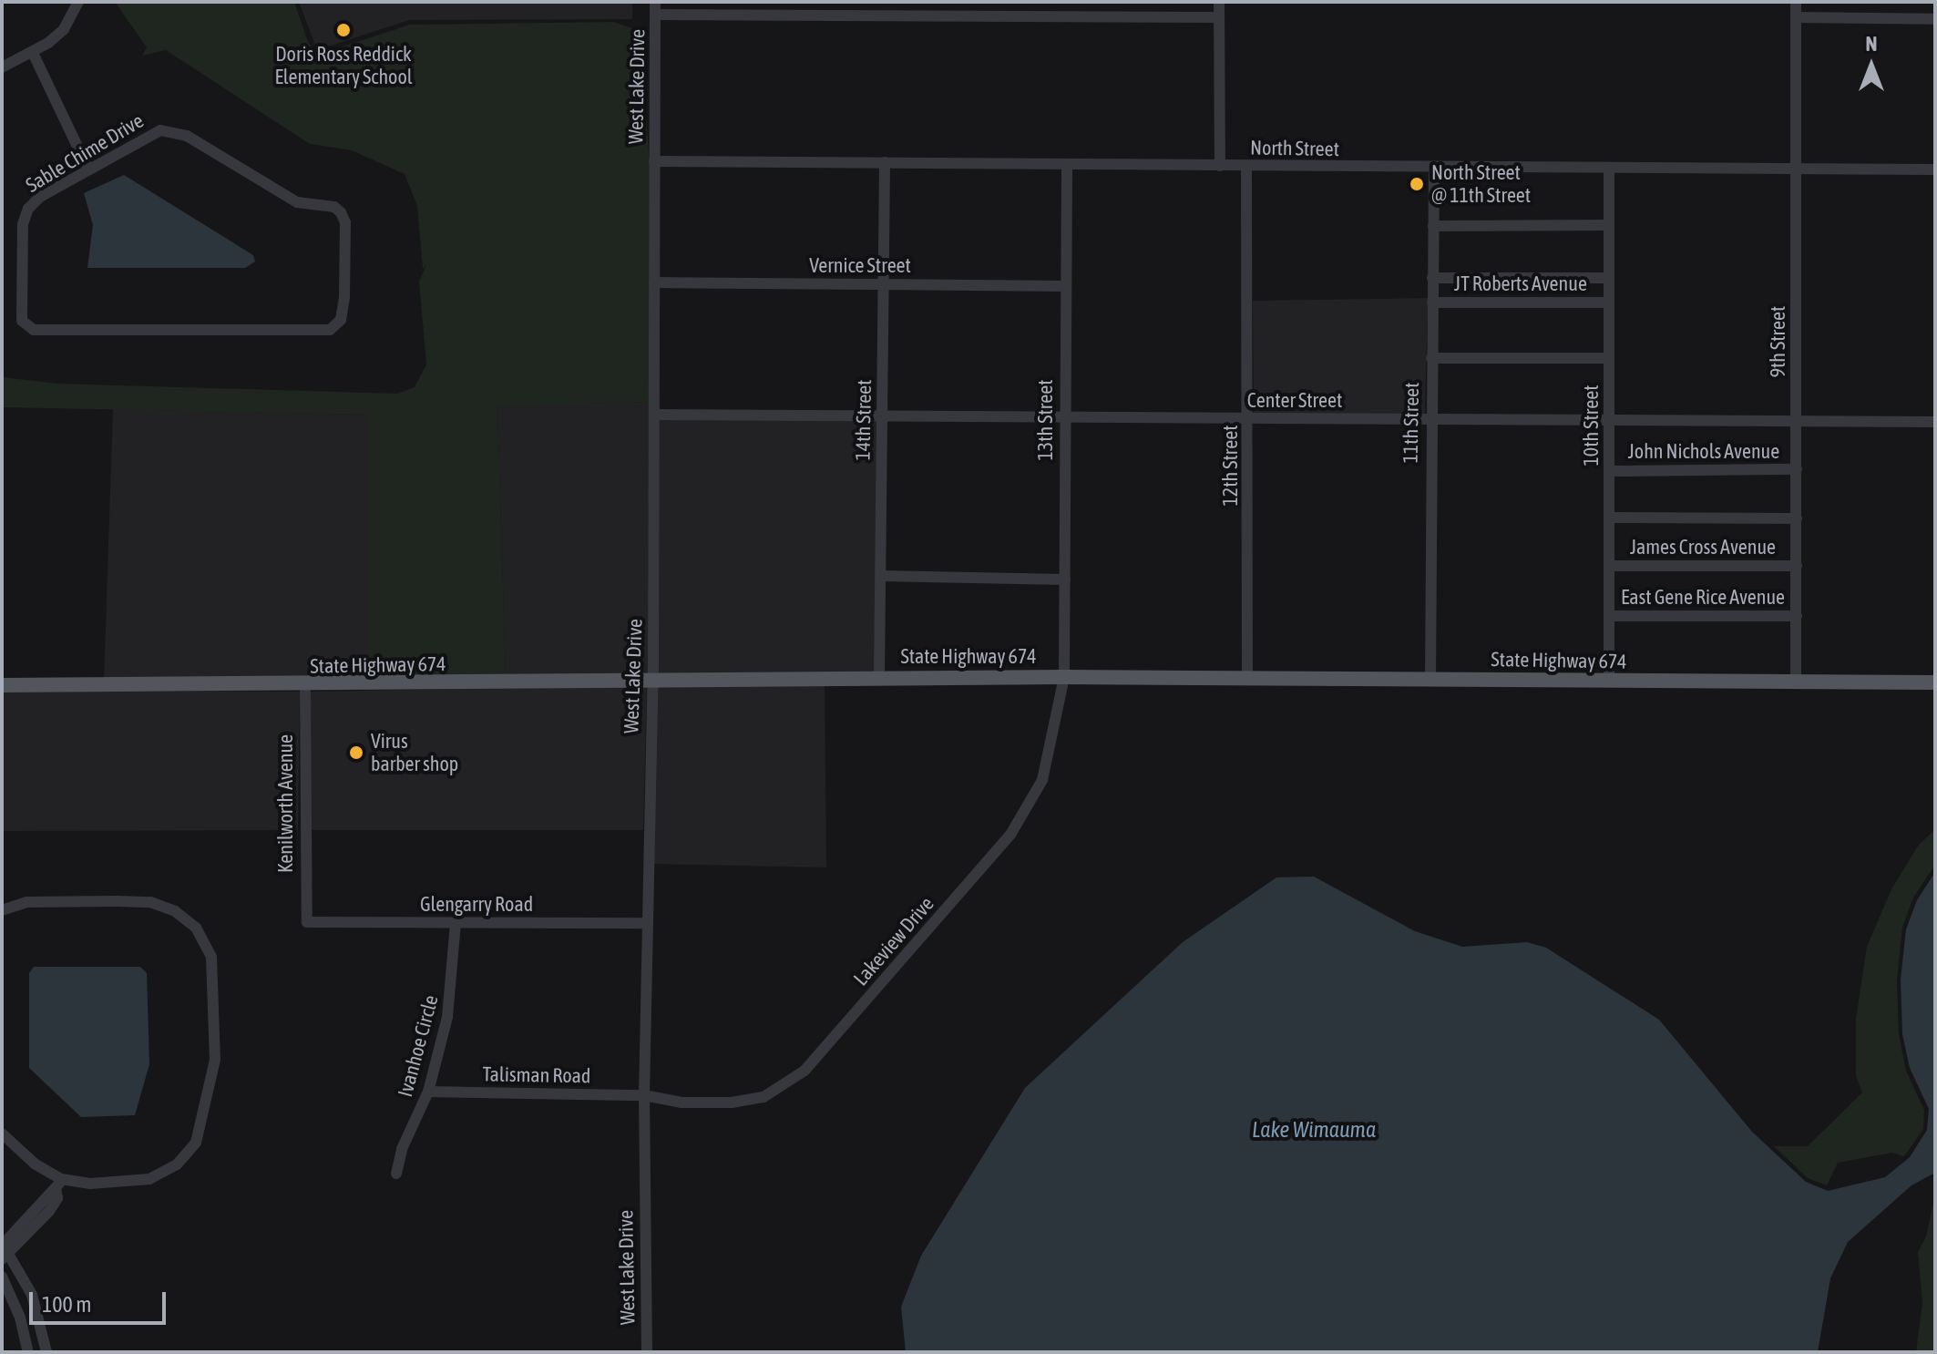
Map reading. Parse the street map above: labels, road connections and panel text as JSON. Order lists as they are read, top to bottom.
{
  "streets": {
    "main road": ["State Highway 674"],
    "street": [
      "West Lake Drive",
      "North Street",
      "Sable Chime Drive",
      "Vernice Street",
      "JT Roberts Avenue",
      "9th Street",
      "Center Street",
      "14th Street",
      "13th Street",
      "11th Street",
      "10th Street",
      "John Nichols Avenue",
      "12th Street",
      "James Cross Avenue",
      "East Gene Rice Avenue",
      "Kenilworth Avenue",
      "Glengarry Road",
      "Lakeview Drive",
      "Ivanhoe Circle",
      "Talisman Road"
    ]
  },
  "crossings": [
    ["West Lake Drive", "North Street"],
    ["West Lake Drive", "Vernice Street"],
    ["West Lake Drive", "Center Street"],
    ["West Lake Drive", "State Highway 674"],
    ["West Lake Drive", "Glengarry Road"],
    ["West Lake Drive", "Lakeview Drive"],
    ["West Lake Drive", "Talisman Road"],
    ["North Street", "9th Street"],
    ["North Street", "14th Street"],
    ["North Street", "13th Street"],
    ["North Street", "11th Street"],
    ["North Street", "10th Street"],
    ["North Street", "12th Street"],
    ["Vernice Street", "14th Street"],
    ["Vernice Street", "13th Street"],
    ["JT Roberts Avenue", "11th Street"],
    ["JT Roberts Avenue", "10th Street"],
    ["9th Street", "Center Street"],
    ["9th Street", "John Nichols Avenue"],
    ["9th Street", "James Cross Avenue"],
    ["9th Street", "East Gene Rice Avenue"],
    ["9th Street", "State Highway 674"],
    ["Center Street", "14th Street"],
    ["Center Street", "13th Street"],
    ["Center Street", "11th Street"],
    ["Center Street", "10th Street"],
    ["Center Street", "12th Street"],
    ["14th Street", "State Highway 674"],
    ["13th Street", "State Highway 674"],
    ["13th Street", "Lakeview Drive"],
    ["11th Street", "State Highway 674"],
    ["10th Street", "John Nichols Avenue"],
    ["10th Street", "James Cross Avenue"],
    ["10th Street", "East Gene Rice Avenue"],
    ["10th Street", "State Highway 674"],
    ["12th Street", "State Highway 674"],
    ["State Highway 674", "Kenilworth Avenue"],
    ["State Highway 674", "Lakeview Drive"],
    ["Kenilworth Avenue", "Glengarry Road"],
    ["Glengarry Road", "Ivanhoe Circle"],
    ["Lakeview Drive", "Talisman Road"],
    ["Ivanhoe Circle", "Talisman Road"]
  ],
  "water": ["Lake Wimauma"],
  "places": ["Doris Ross Reddick Elementary School", "North Street @ 11th Street", "Virus barber shop"],
  "scale_bar": "100 m",
  "north": "top"
}
